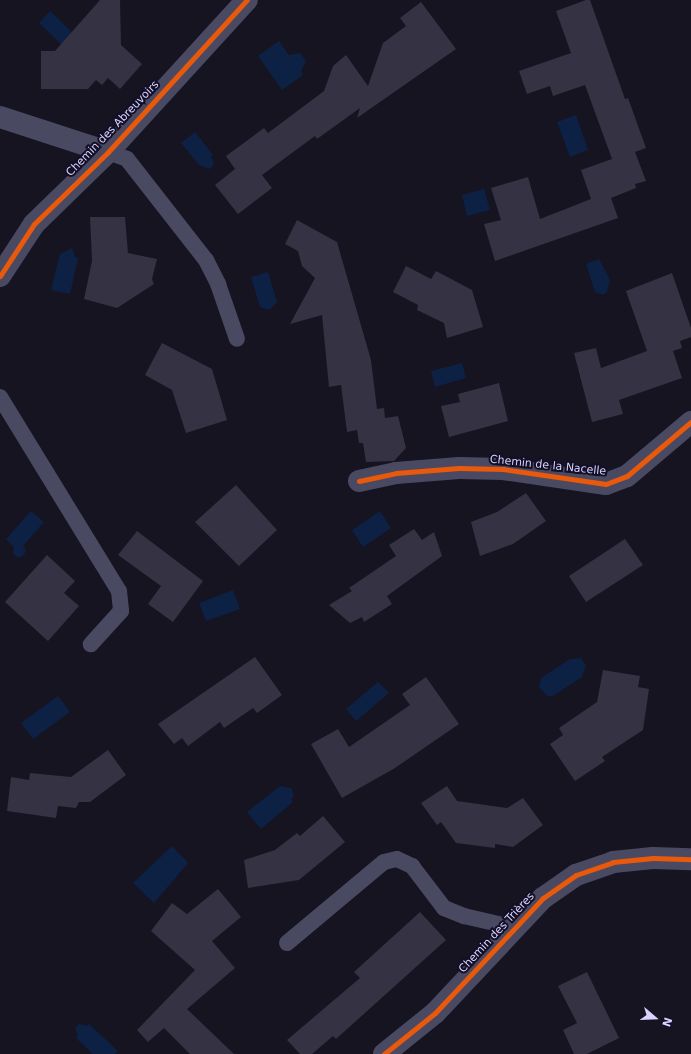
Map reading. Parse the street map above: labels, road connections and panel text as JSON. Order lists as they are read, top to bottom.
{
  "streets": {
    "street": ["Chemin des Abreuvoirs", "Chemin de la Nacelle", "Chemin des Trières"]
  },
  "north": "right"
}
